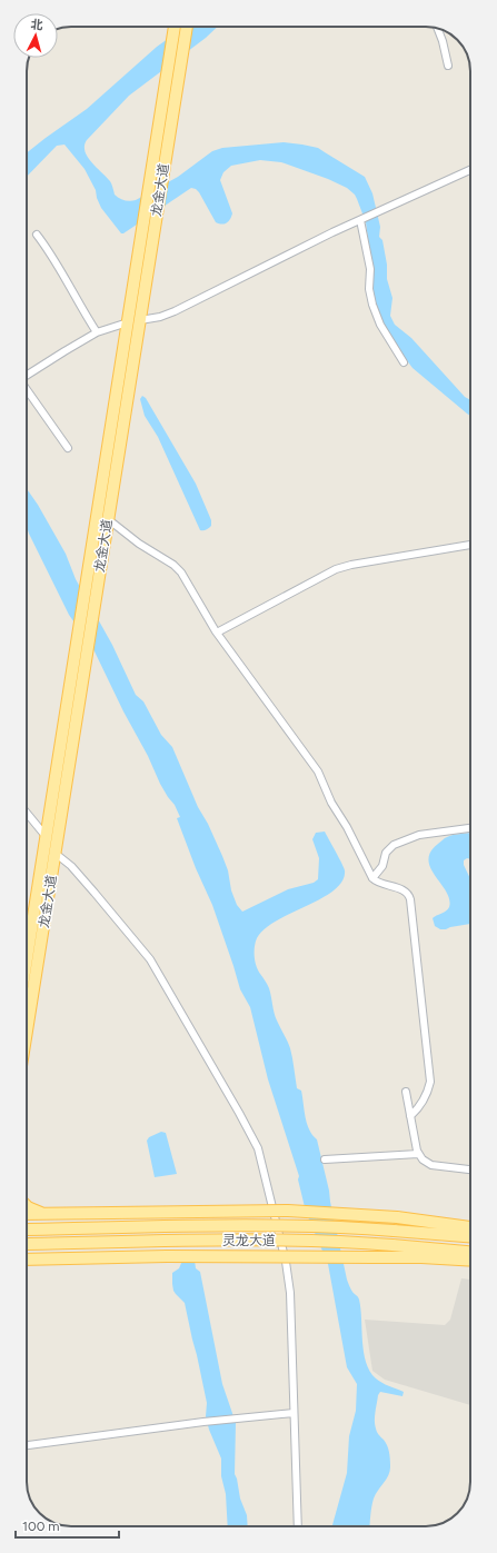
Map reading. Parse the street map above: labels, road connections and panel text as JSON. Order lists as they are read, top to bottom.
{
  "streets": {
    "main road": ["龙金大道", "灵龙大道"]
  },
  "scale_bar": "100 m",
  "north": "top"
}
